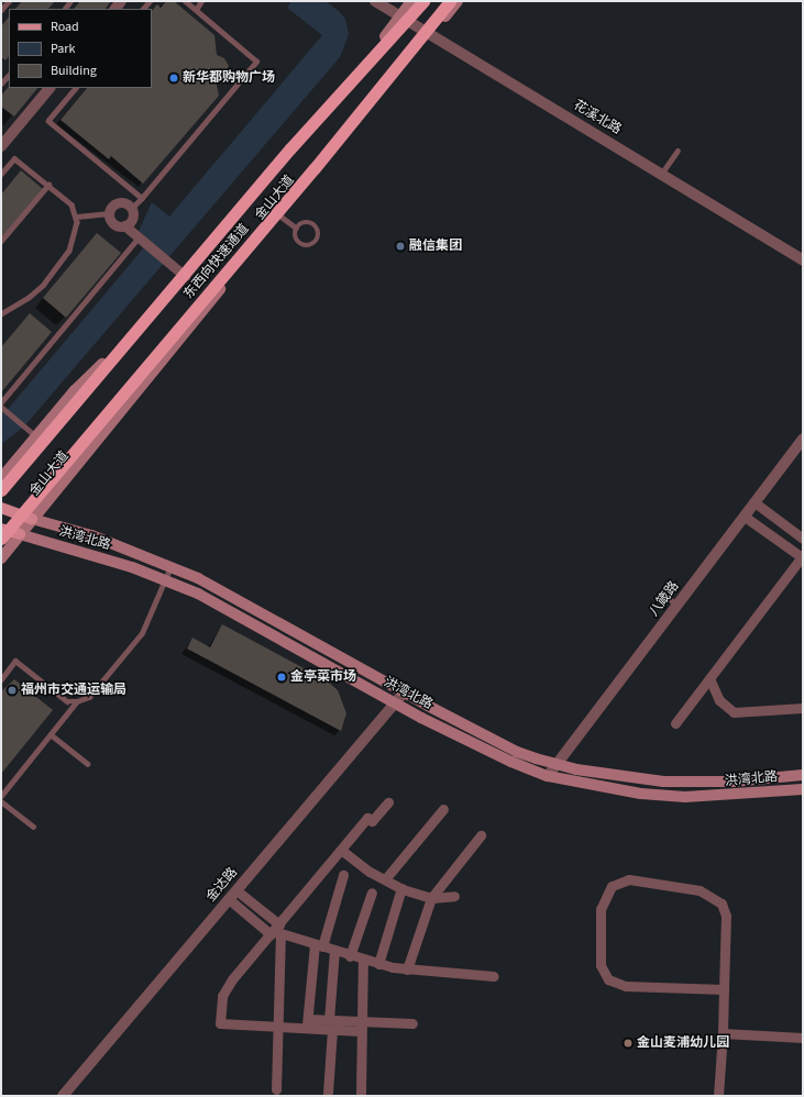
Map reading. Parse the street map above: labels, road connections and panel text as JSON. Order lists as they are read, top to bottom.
{
  "streets": {
    "highway": ["东西向快速通道"],
    "main road": ["金山大道", "洪湾北路"],
    "street": ["花溪北路", "八箴路", "金达路"]
  },
  "crossings": [
    ["花溪北路", "金山大道"],
    ["金山大道", "洪湾北路"],
    ["洪湾北路", "八箴路"],
    ["洪湾北路", "金达路"]
  ],
  "places": [
    "新华都购物广场",
    "融信集团",
    "金亭菜市场",
    "福州市交通运输局",
    "金山麦浦幼儿园"
  ],
  "legend": ["Road", "Park", "Building"]
}
